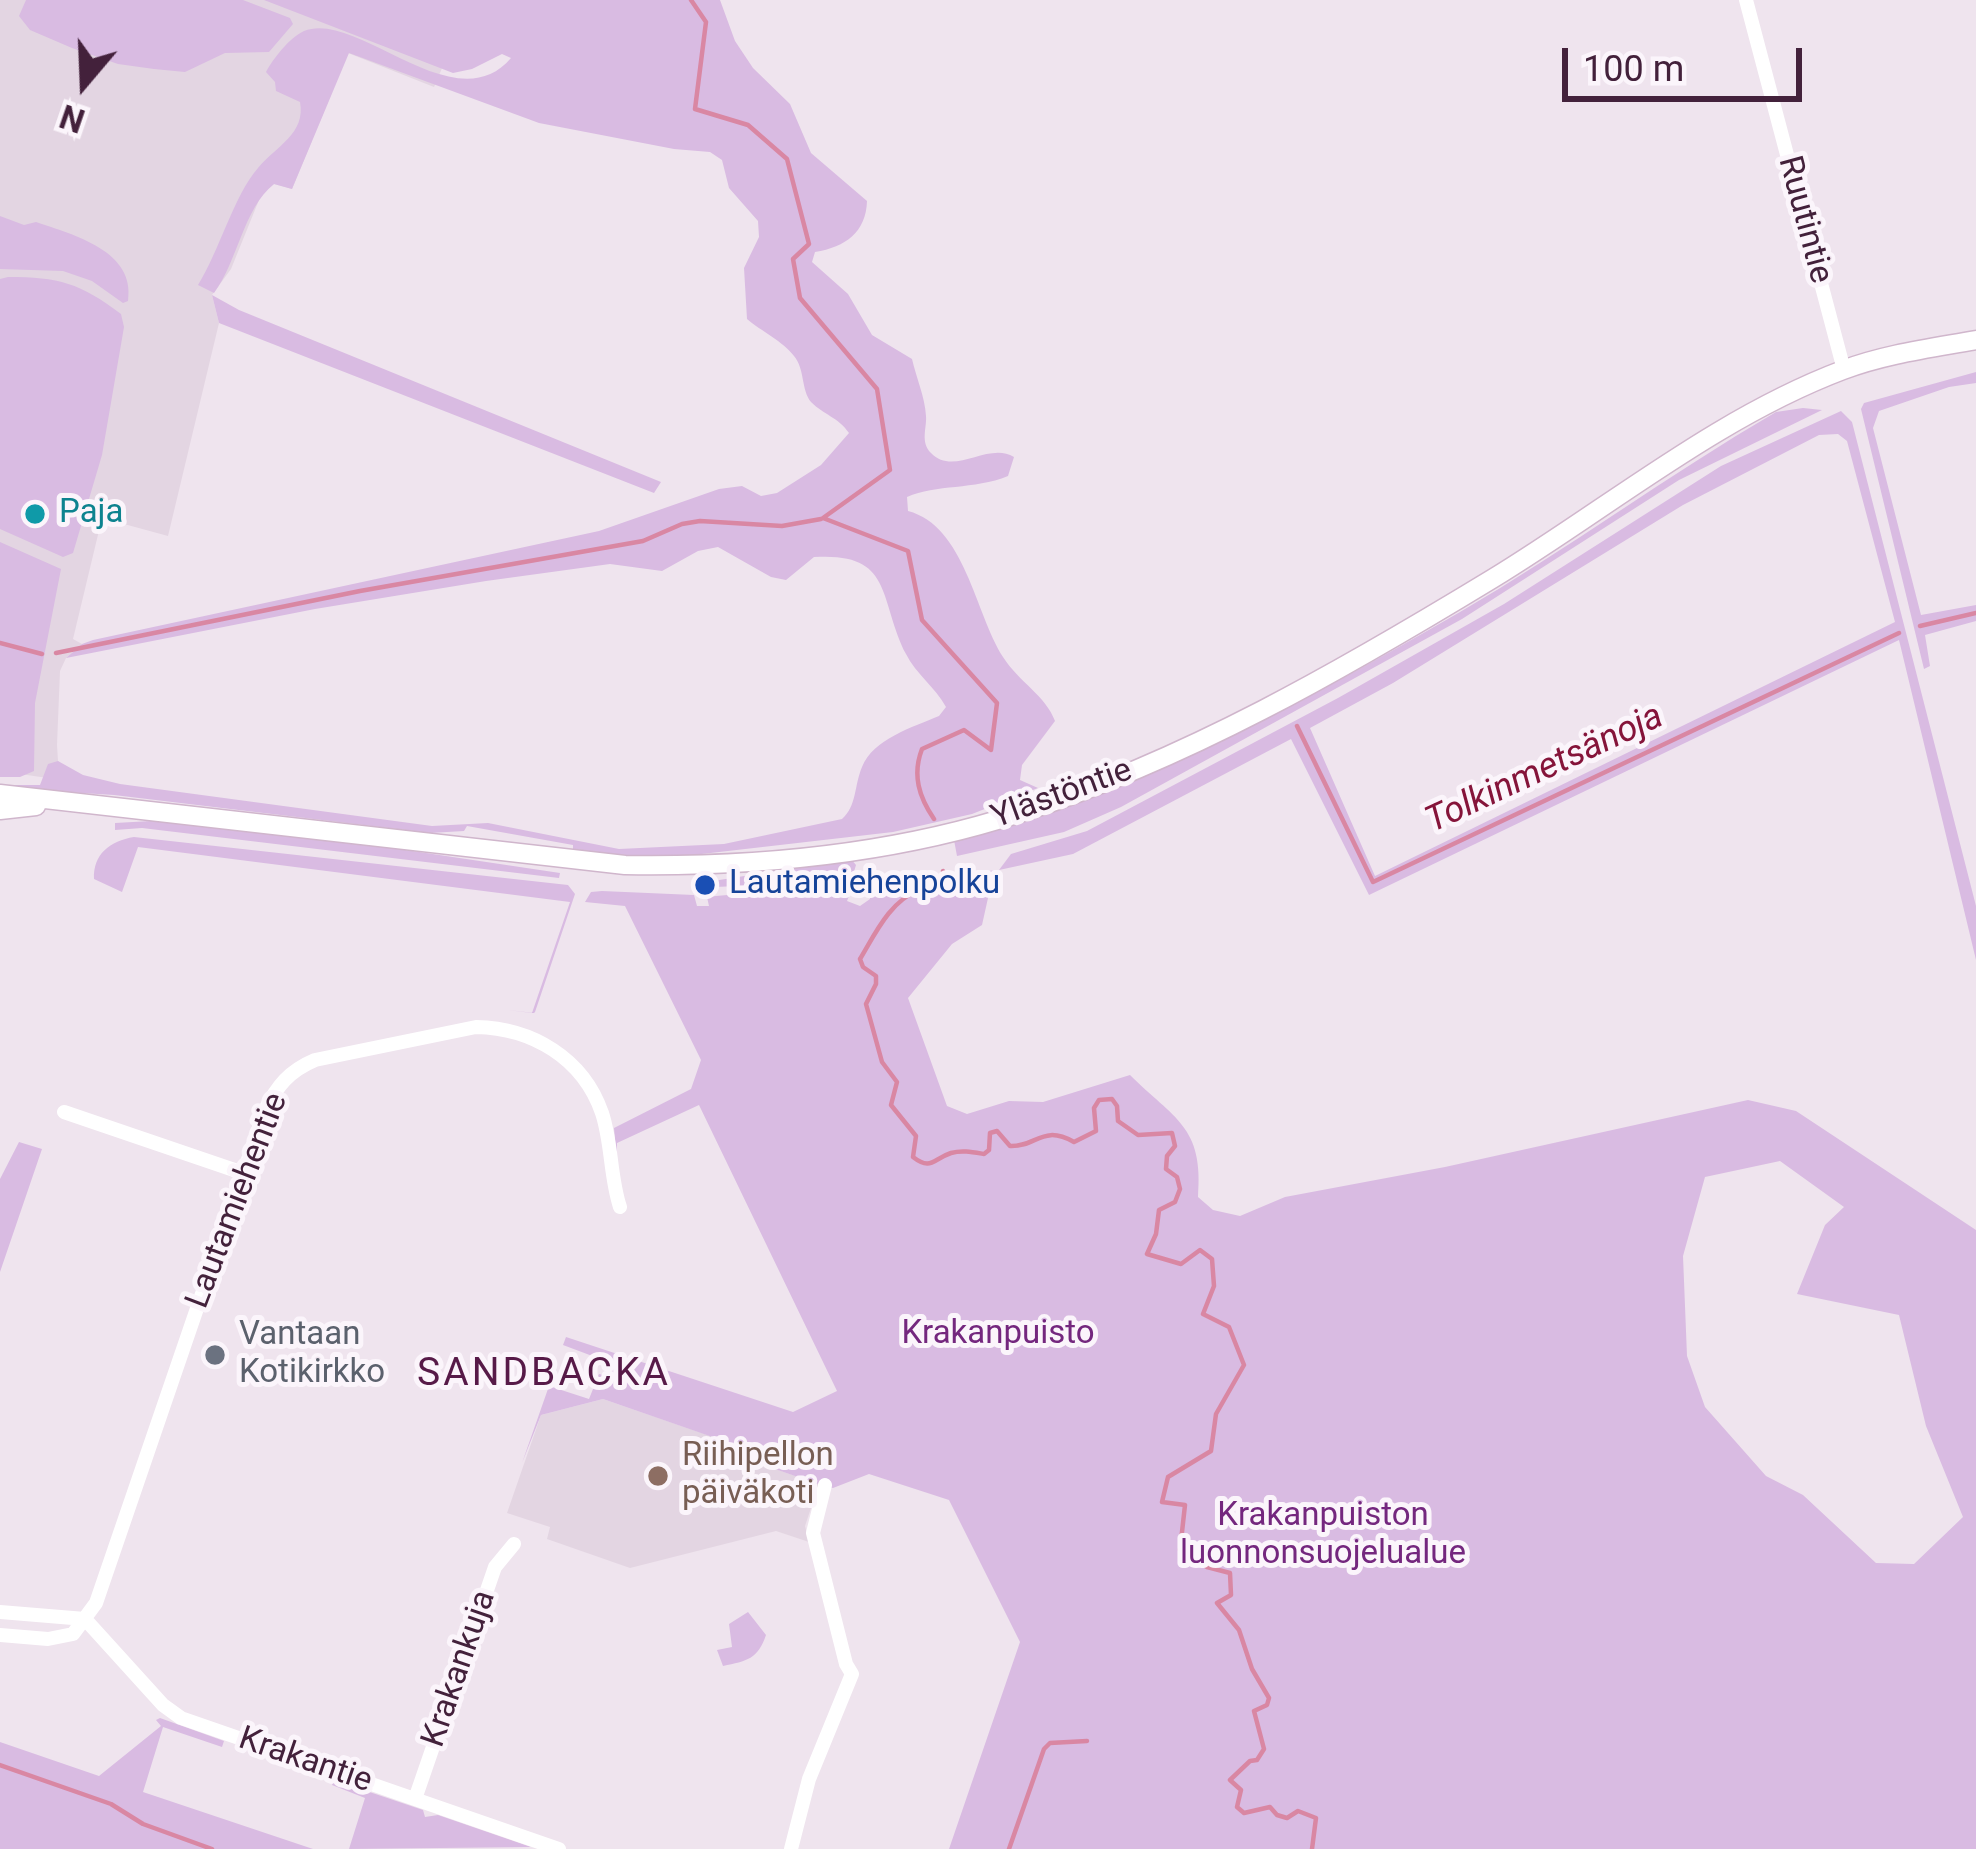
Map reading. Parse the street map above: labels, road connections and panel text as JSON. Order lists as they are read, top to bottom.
{
  "streets": {
    "main road": ["Ylästöntie"],
    "street": [
      "Ruutintie",
      "Lautamiehentie",
      "Krakankuja",
      "Krakantie"
    ]
  },
  "crossings": [
    ["Ruutintie", "Ylästöntie"],
    ["Lautamiehentie", "Krakantie"],
    ["Krakankuja", "Krakantie"]
  ],
  "districts": ["SANDBACKA"],
  "water": ["Tolkinmetsänoja"],
  "parks": ["Krakanpuisto", "Krakanpuiston luonnonsuojelualue"],
  "places": [
    "Paja",
    "Lautamiehenpolku",
    "Vantaan Kotikirkko",
    "Riihipellon päiväkoti"
  ],
  "scale_bar": "100 m",
  "north": "bottom"
}
